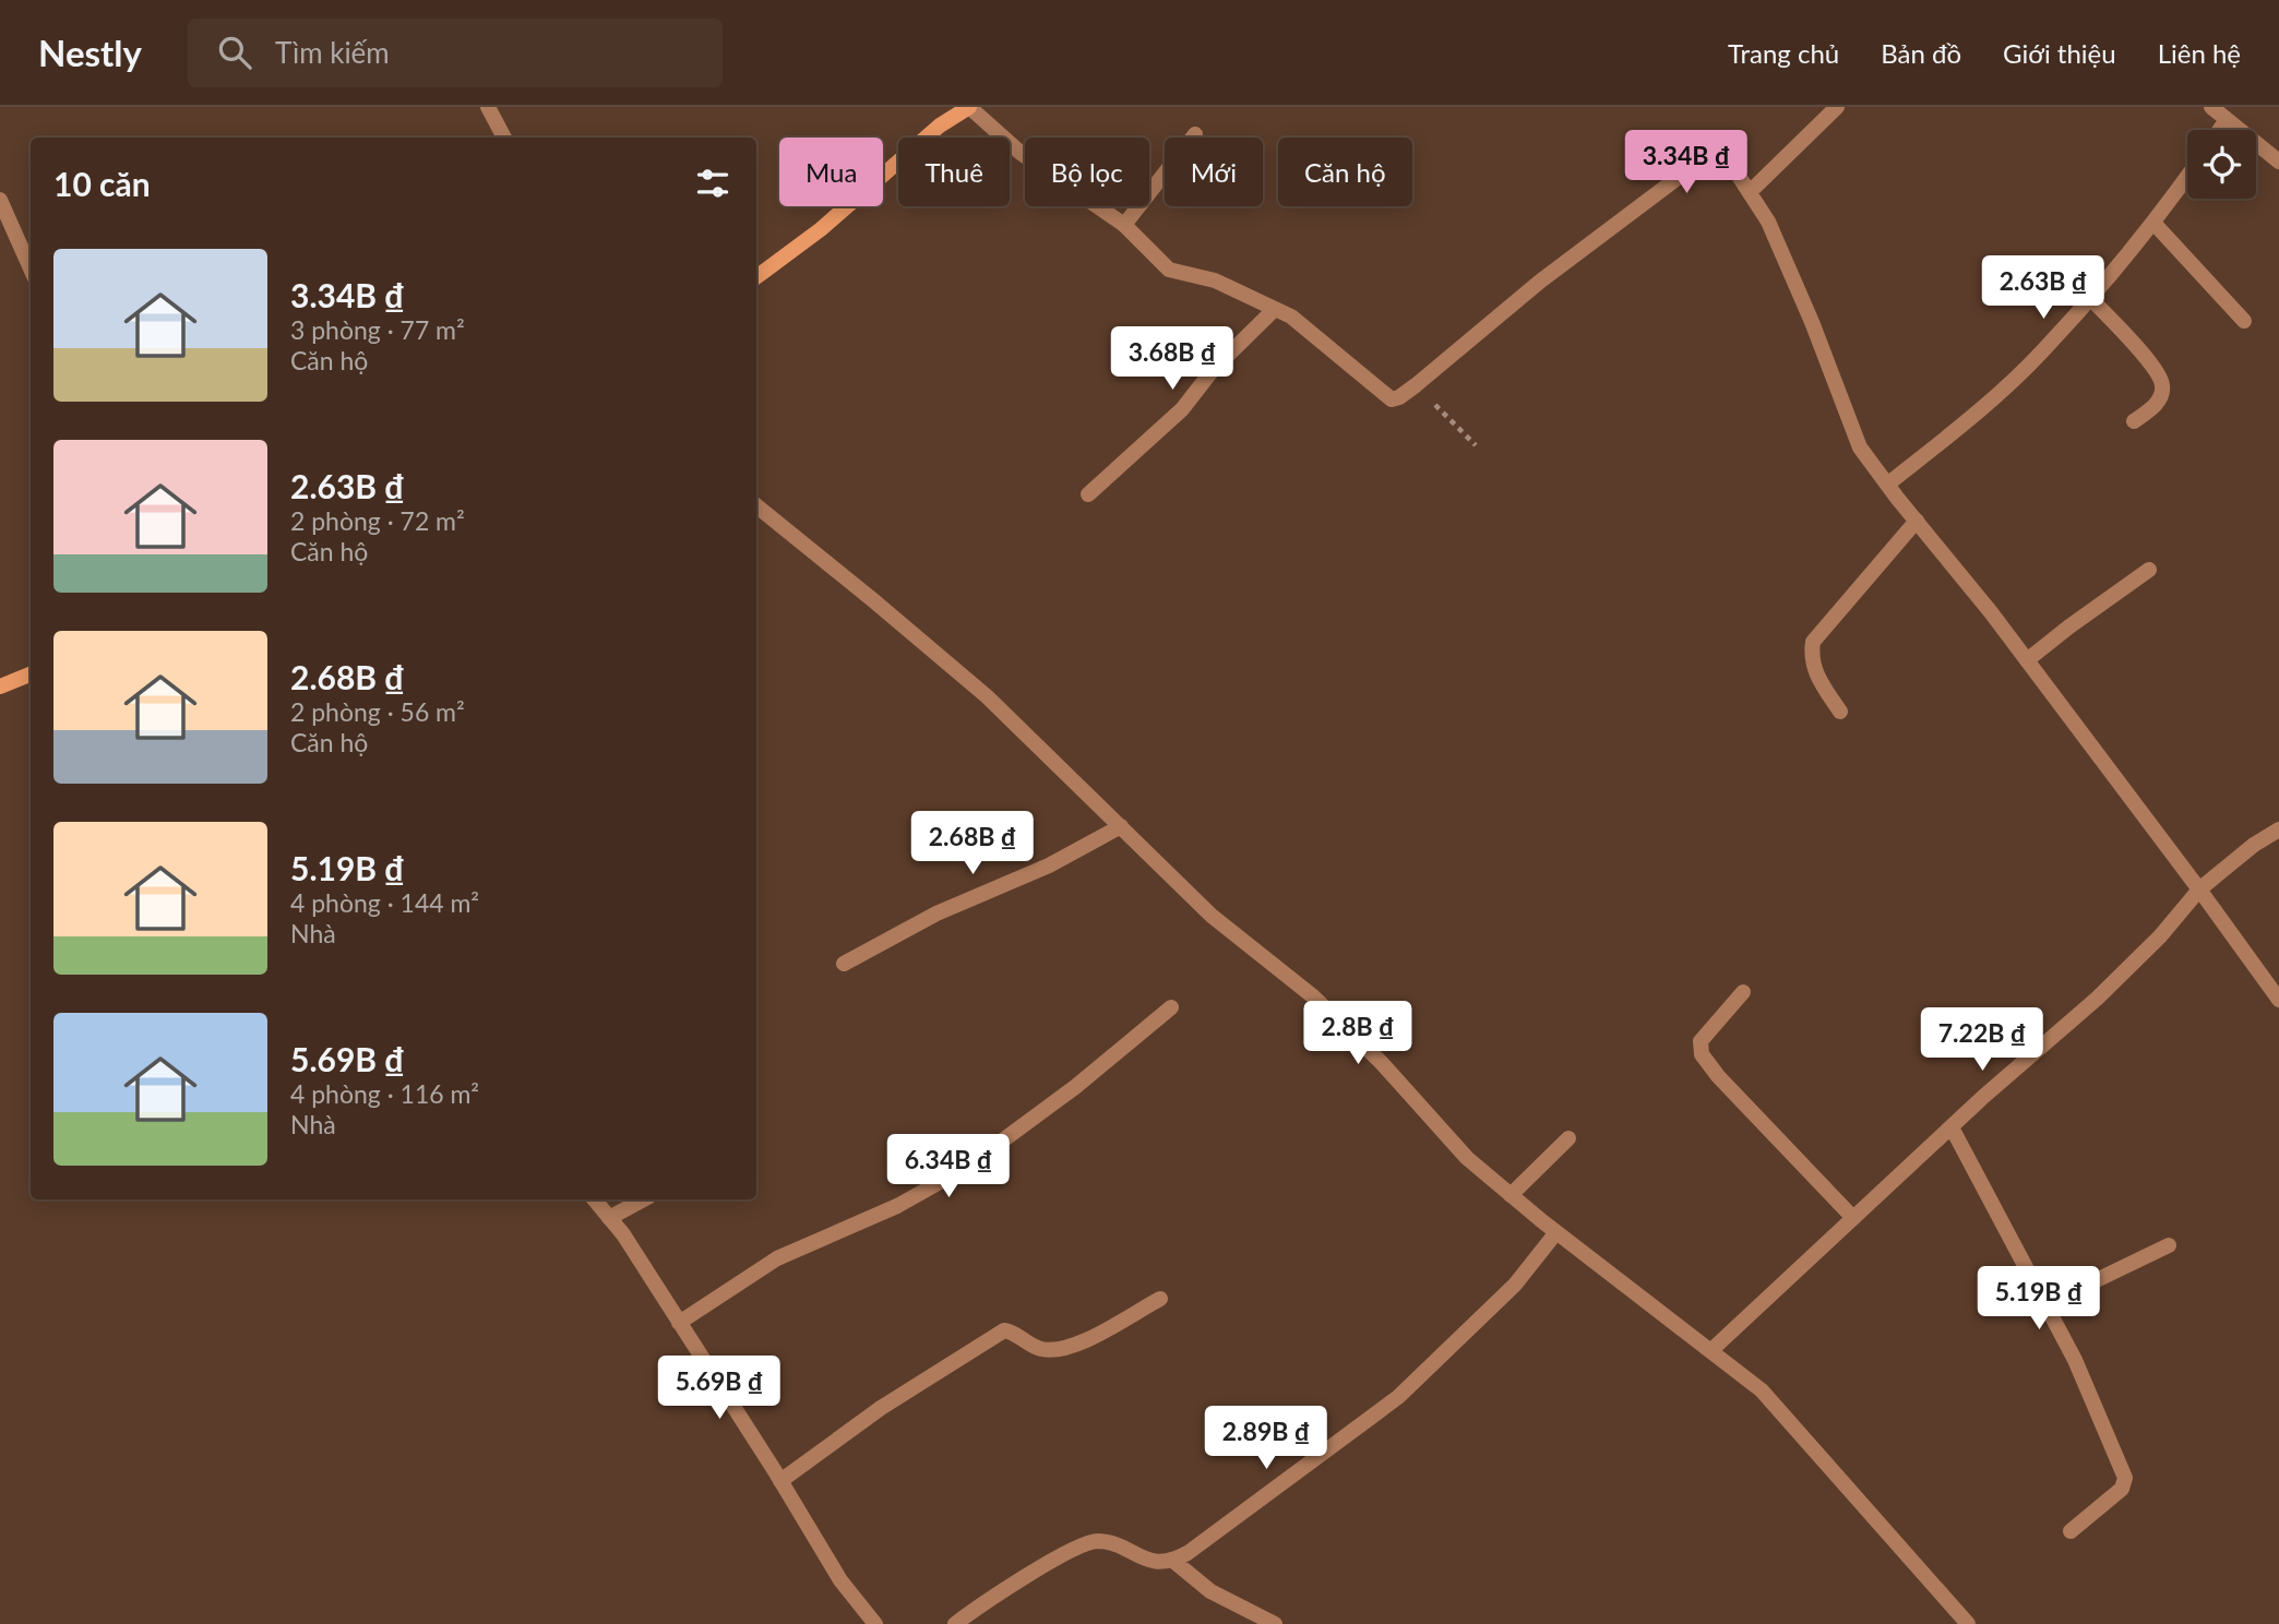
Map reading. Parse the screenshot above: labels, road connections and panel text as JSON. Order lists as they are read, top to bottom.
{
  "page": {
    "header": "Nestly",
    "search": "Tìm kiếm",
    "nav": [
      "Trang chủ",
      "Bản đồ",
      "Giới thiệu",
      "Liên hệ"
    ],
    "price": [
      "3.34B ₫",
      "2.63B ₫",
      "3.68B ₫",
      "2.68B ₫",
      "2.8B ₫",
      "7.22B ₫",
      "6.34B ₫",
      "5.19B ₫",
      "5.69B ₫",
      "2.89B ₫"
    ],
    "chip": [
      "Mua",
      "Thuê",
      "Bộ lọc",
      "Mới",
      "Căn hộ"
    ],
    "heading": "10 căn",
    "list": [
      {
        "name": "3.34B ₫",
        "note": "3 phòng · 77 m² · Căn hộ"
      },
      {
        "name": "2.63B ₫",
        "note": "2 phòng · 72 m² · Căn hộ"
      },
      {
        "name": "2.68B ₫",
        "note": "2 phòng · 56 m² · Căn hộ"
      },
      {
        "name": "5.19B ₫",
        "note": "4 phòng · 144 m² · Nhà"
      },
      {
        "name": "5.69B ₫",
        "note": "4 phòng · 116 m² · Nhà"
      }
    ]
  }
}
